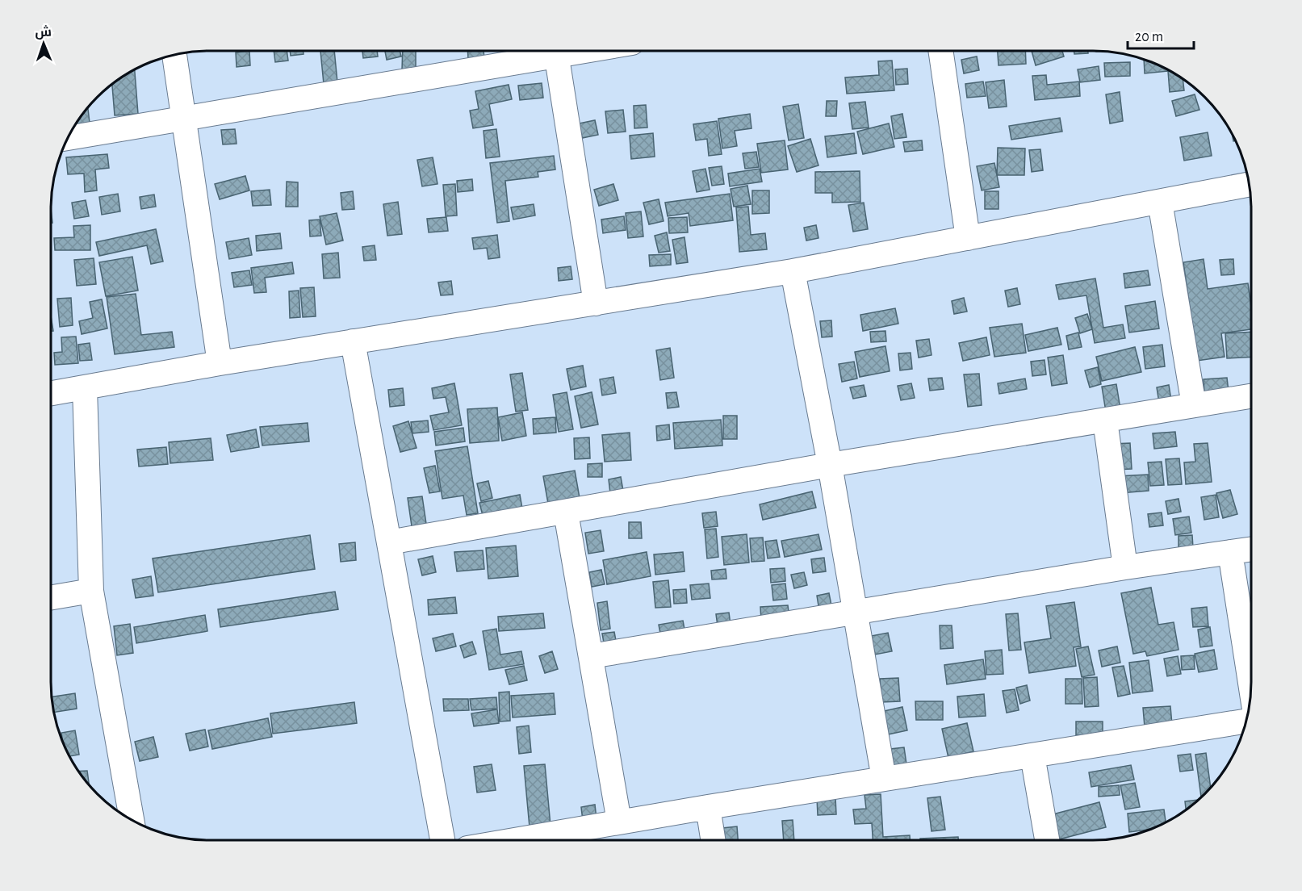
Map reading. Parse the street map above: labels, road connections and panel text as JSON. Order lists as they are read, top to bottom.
{
  "scale_bar": "20 m",
  "north": "top"
}
